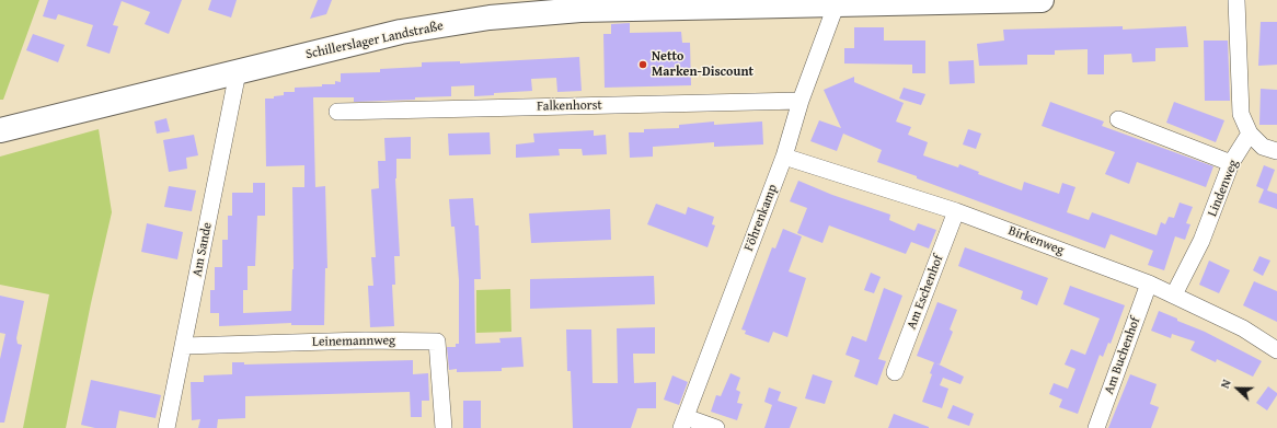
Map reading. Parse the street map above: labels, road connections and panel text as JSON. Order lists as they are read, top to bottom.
{
  "streets": {
    "main road": ["Schillerslager Landstraße"],
    "street": [
      "Falkenhorst",
      "Lindenweg",
      "Föhrenkamp",
      "Birkenweg",
      "Am Sande",
      "Am Eschenhof",
      "Leinemannweg",
      "Am Buchenhof"
    ]
  },
  "crossings": [
    ["Schillerslager Landstraße", "Föhrenkamp"],
    ["Schillerslager Landstraße", "Am Sande"],
    ["Falkenhorst", "Föhrenkamp"],
    ["Lindenweg", "Birkenweg"],
    ["Föhrenkamp", "Birkenweg"],
    ["Birkenweg", "Am Eschenhof"],
    ["Birkenweg", "Am Buchenhof"],
    ["Am Sande", "Leinemannweg"]
  ],
  "places": ["Netto Marken-Discount"],
  "north": "left"
}
